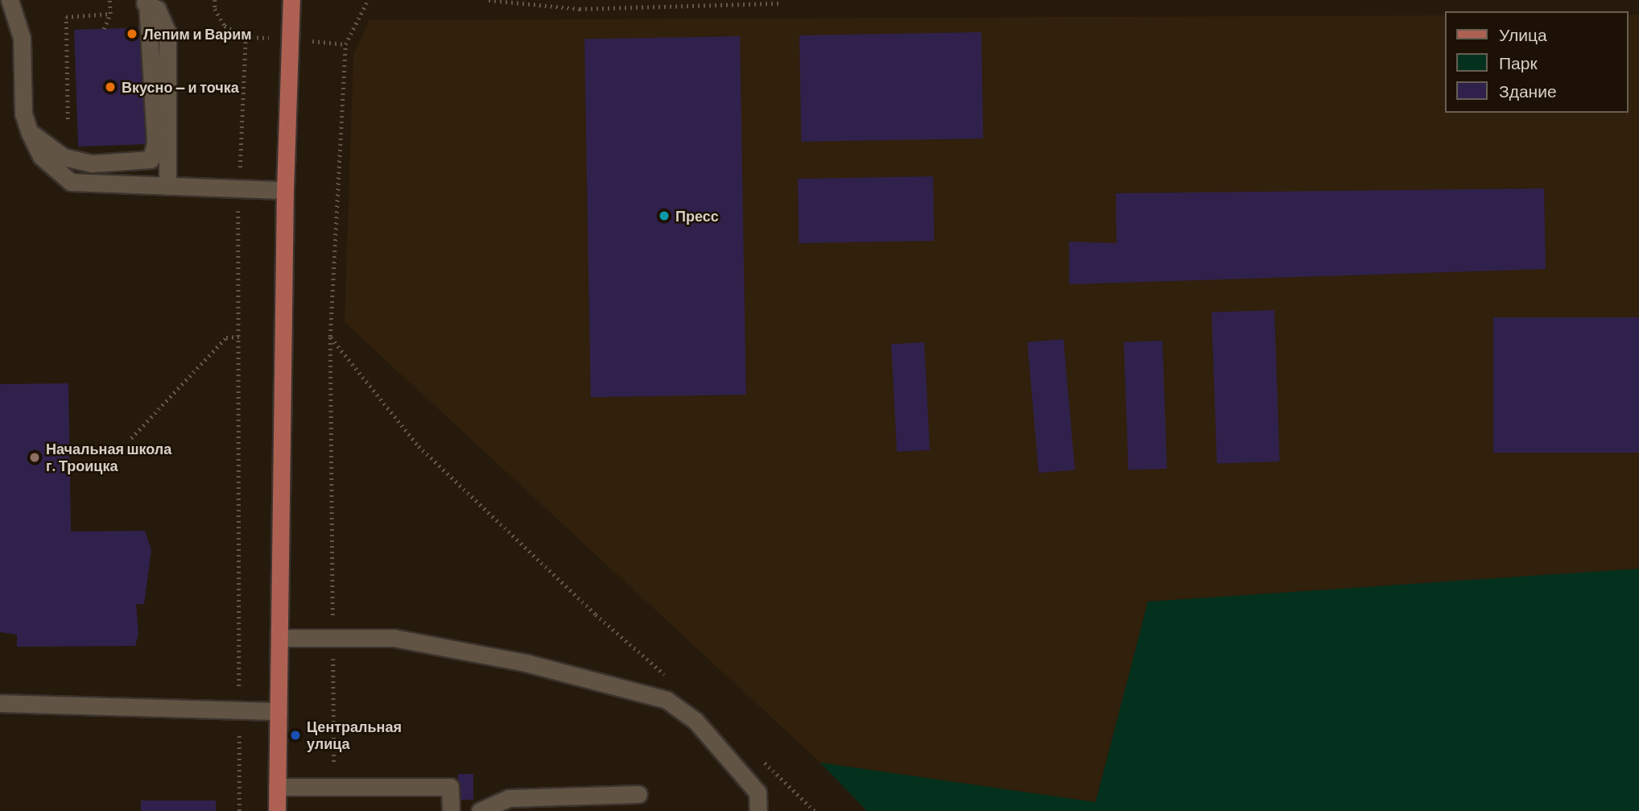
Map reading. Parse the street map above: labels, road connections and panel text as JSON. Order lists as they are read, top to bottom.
{
  "places": [
    "Лепим и Варим",
    "Вкусно — и точка",
    "Пресс",
    "Начальная школа г. Троицка",
    "Центральная улица"
  ],
  "legend": ["Улица", "Парк", "Здание"]
}
